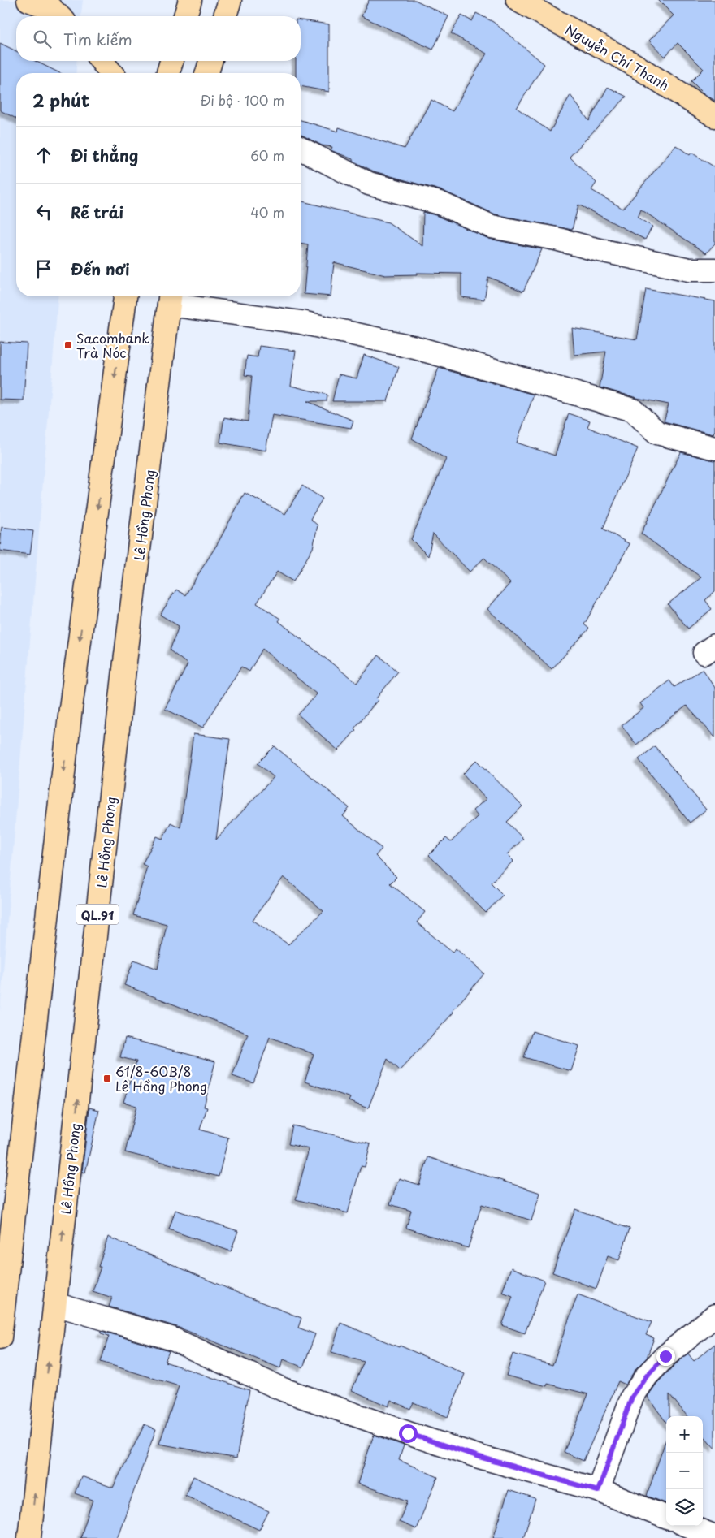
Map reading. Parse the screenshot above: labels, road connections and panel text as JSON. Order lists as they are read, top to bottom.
{
  "streets": {
    "main road": ["Nguyễn Chí Thanh", "Lê Hồng Phong", "QL.91"]
  },
  "places": {
    "transit": ["Sacombank Trà Nóc", "61/8-60B/8 Lê Hồng Phong"]
  },
  "page": {
    "search": "Tìm kiếm",
    "heading": ["2 phút", "Đi bộ · 100 m"],
    "list": [
      ["Đi thẳng", "60 m"],
      ["Rẽ trái", "40 m"],
      "Đến nơi"
    ],
    "map_buttons": ["+", "−"]
  }
}
